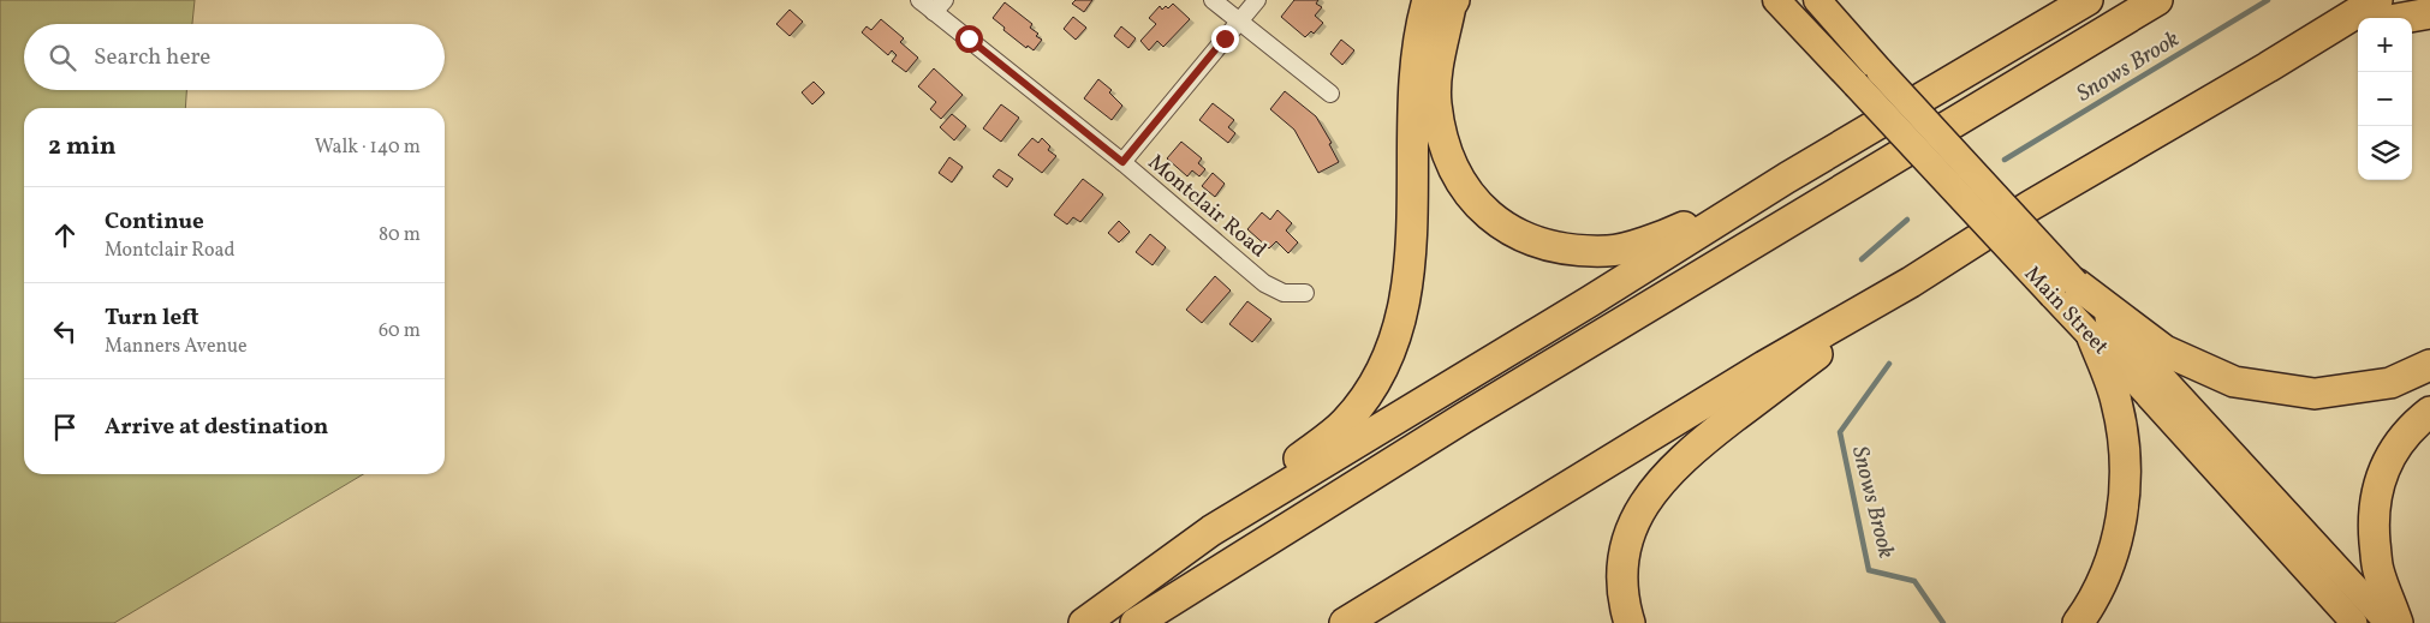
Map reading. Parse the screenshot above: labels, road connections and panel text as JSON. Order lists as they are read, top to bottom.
{
  "streets": {
    "highway": ["Main Street"],
    "street": ["Montclair Road"]
  },
  "water": ["Snows Brook"],
  "page": {
    "map_buttons": ["+", "−"],
    "search": "Search here",
    "heading": ["2 min", "Walk · 140 m"],
    "list": [
      ["Continue", "Montclair Road", "80 m"],
      ["Turn left", "Manners Avenue", "60 m"],
      "Arrive at destination"
    ]
  }
}
